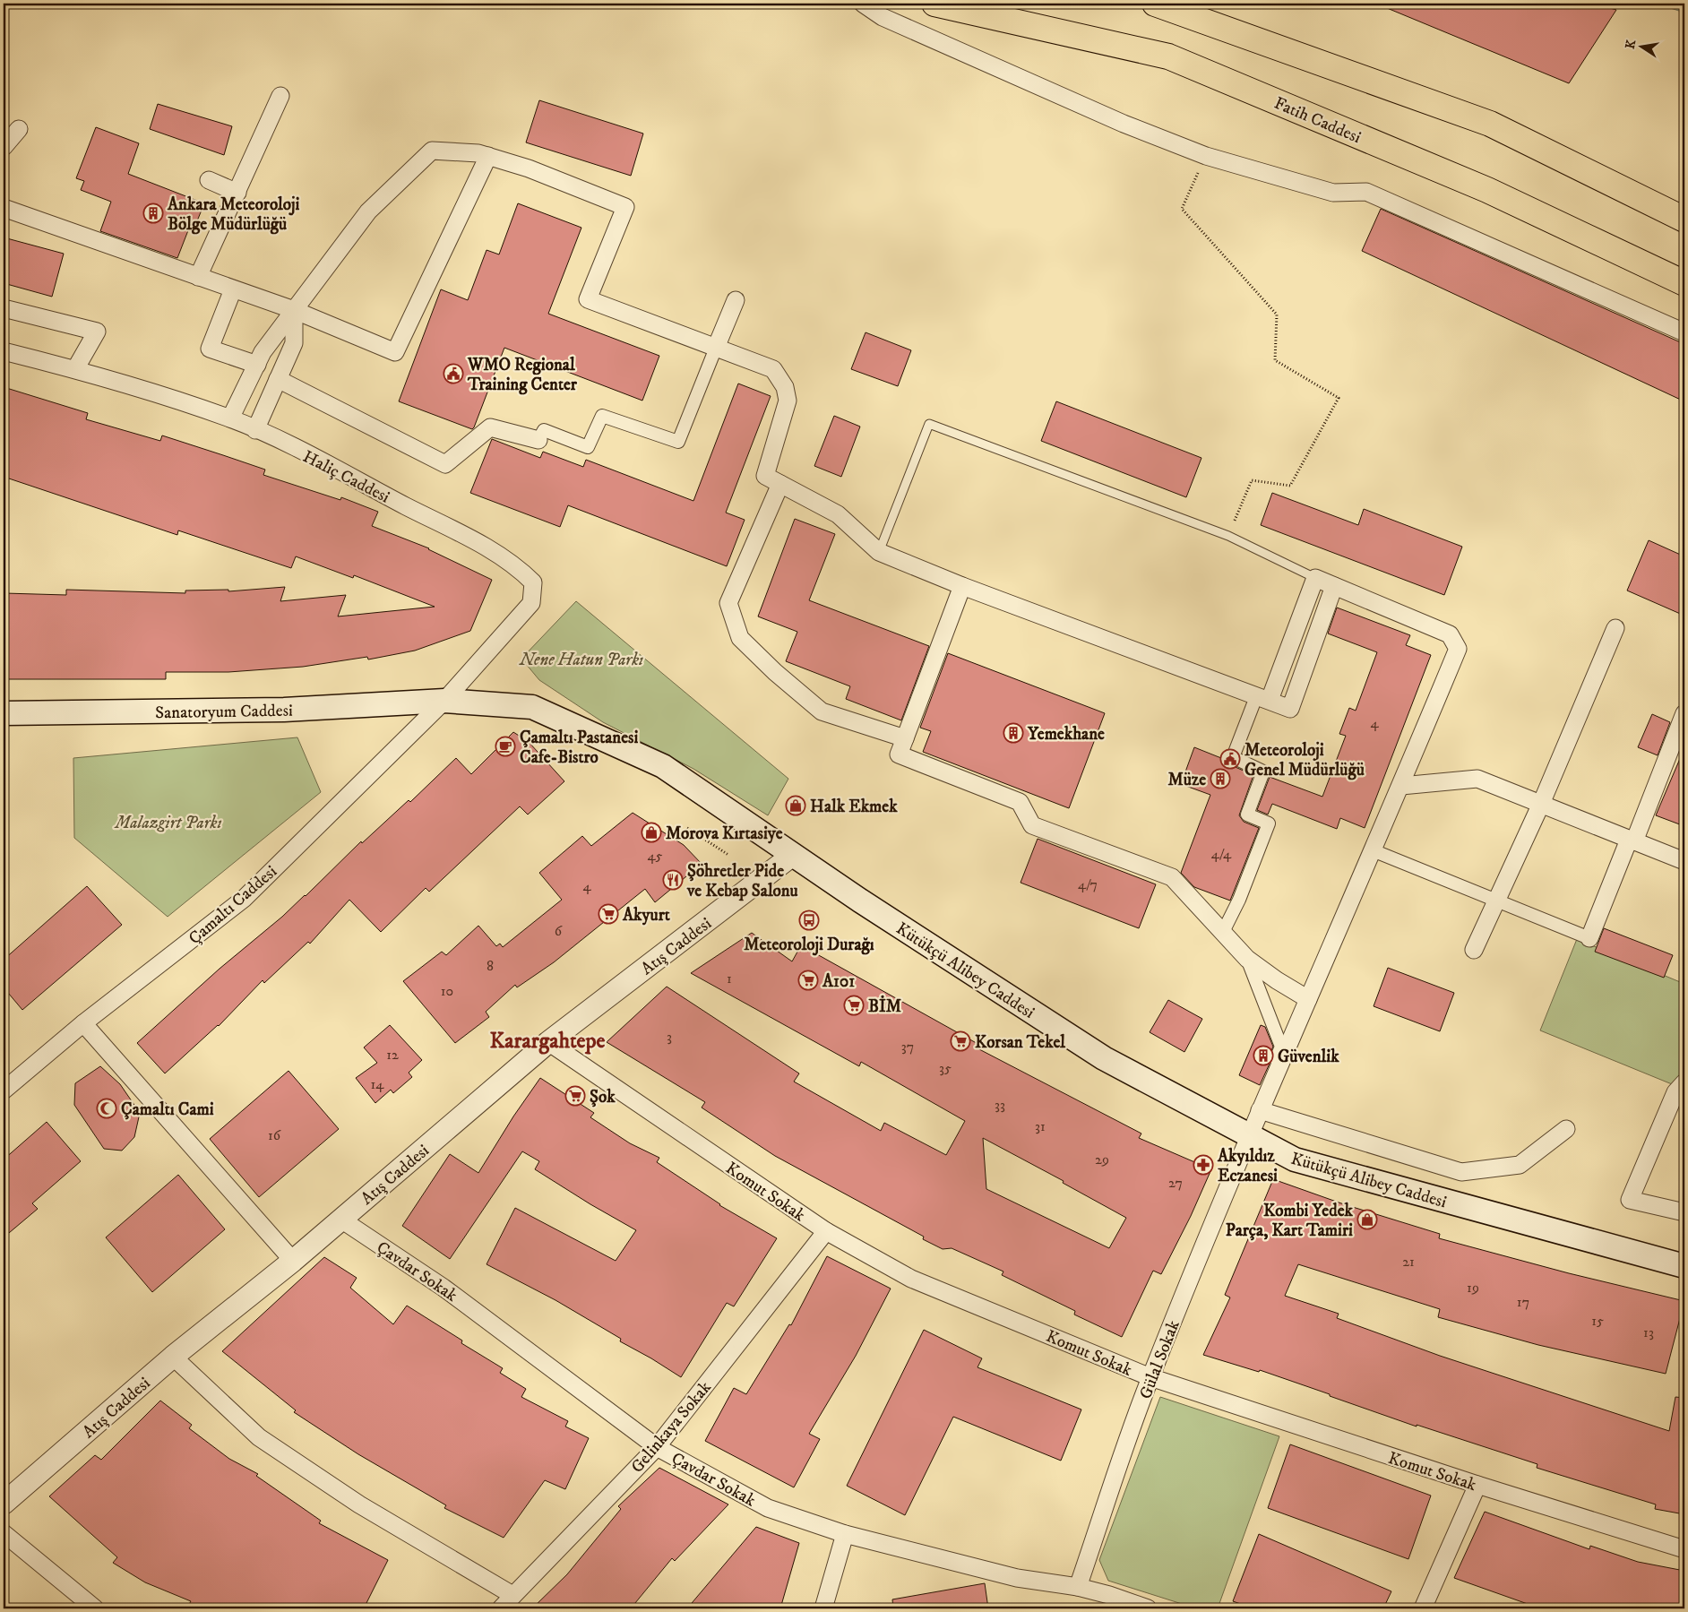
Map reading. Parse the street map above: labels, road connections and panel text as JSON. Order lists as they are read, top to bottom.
{
  "streets": {
    "main road": ["Fatih Caddesi", "Sanatoryum Caddesi", "Kütükçü Alibey Caddesi"],
    "street": [
      "Haliç Caddesi",
      "Çamaltı Caddesi",
      "Atış Caddesi",
      "Komut Sokak",
      "Çavdar Sokak",
      "Gülal Sokak",
      "Gelinkaya Sokak"
    ]
  },
  "crossings": [
    ["Haliç Caddesi", "Sanatoryum Caddesi"],
    ["Haliç Caddesi", "Çamaltı Caddesi"],
    ["Haliç Caddesi", "Kütükçü Alibey Caddesi"],
    ["Sanatoryum Caddesi", "Çamaltı Caddesi"],
    ["Sanatoryum Caddesi", "Kütükçü Alibey Caddesi"],
    ["Çamaltı Caddesi", "Kütükçü Alibey Caddesi"],
    ["Atış Caddesi", "Kütükçü Alibey Caddesi"],
    ["Atış Caddesi", "Komut Sokak"],
    ["Atış Caddesi", "Çavdar Sokak"],
    ["Kütükçü Alibey Caddesi", "Gülal Sokak"],
    ["Komut Sokak", "Gülal Sokak"],
    ["Komut Sokak", "Gelinkaya Sokak"],
    ["Çavdar Sokak", "Gülal Sokak"],
    ["Çavdar Sokak", "Gelinkaya Sokak"]
  ],
  "districts": ["Karargahtepe"],
  "parks": ["Nene Hatun Parkı", "Malazgirt Parkı"],
  "places": {
    "building": [
      "Ankara Meteoroloji Bölge Müdürlüğü",
      "Yemekhane",
      "Müze",
      "Güvenlik"
    ],
    "public building": ["WMO Regional Training Center", "Meteoroloji Genel Müdürlüğü"],
    "cafe": ["Çamaltı Pastanesi Cafe-Bistro"],
    "shop": ["Halk Ekmek", "Morova Kırtasiye", "Kombi Yedek Parça, Kart Tamiri"],
    "restaurant": ["Şöhretler Pide ve Kebap Salonu"],
    "supermarket": [
      "Akyurt",
      "A101",
      "BİM",
      "Korsan Tekel",
      "Şok"
    ],
    "bus stop": ["Meteoroloji Durağı"],
    "mosque": ["Çamaltı Cami"],
    "pharmacy": ["Akyıldız Eczanesi"]
  },
  "house_numbers": [
    "4",
    "4/4",
    "45",
    "4/7",
    "4",
    "6",
    "8",
    "1",
    "10",
    "3",
    "37",
    "12",
    "35",
    "14",
    "33",
    "31",
    "16",
    "29",
    "27",
    "21",
    "19",
    "17",
    "15",
    "13"
  ],
  "north": "left"
}
